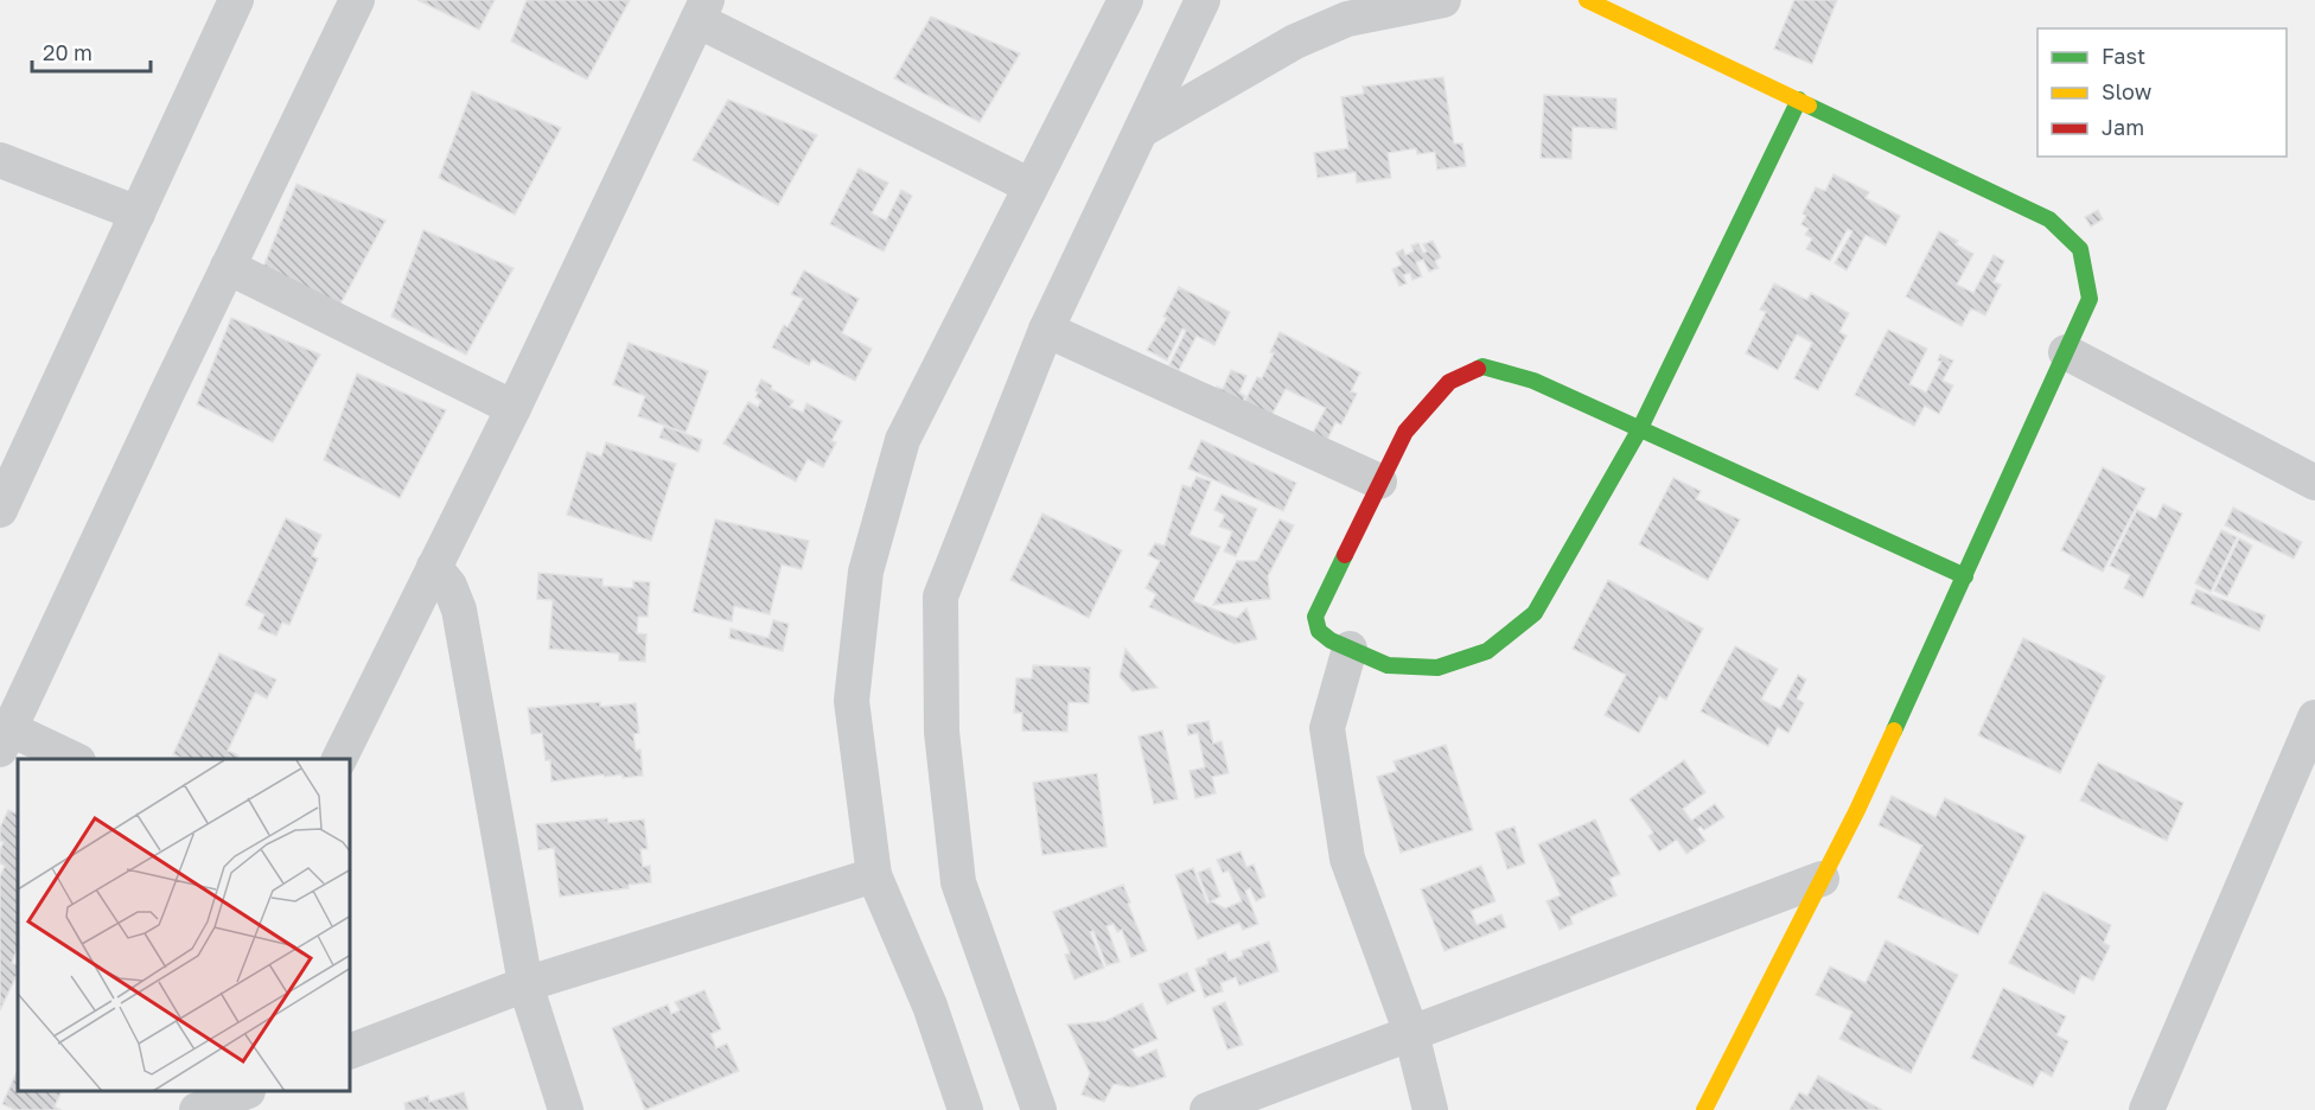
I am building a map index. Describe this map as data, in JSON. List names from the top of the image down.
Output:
{
  "legend": ["Fast", "Slow", "Jam"],
  "scale_bar": "20 m"
}
